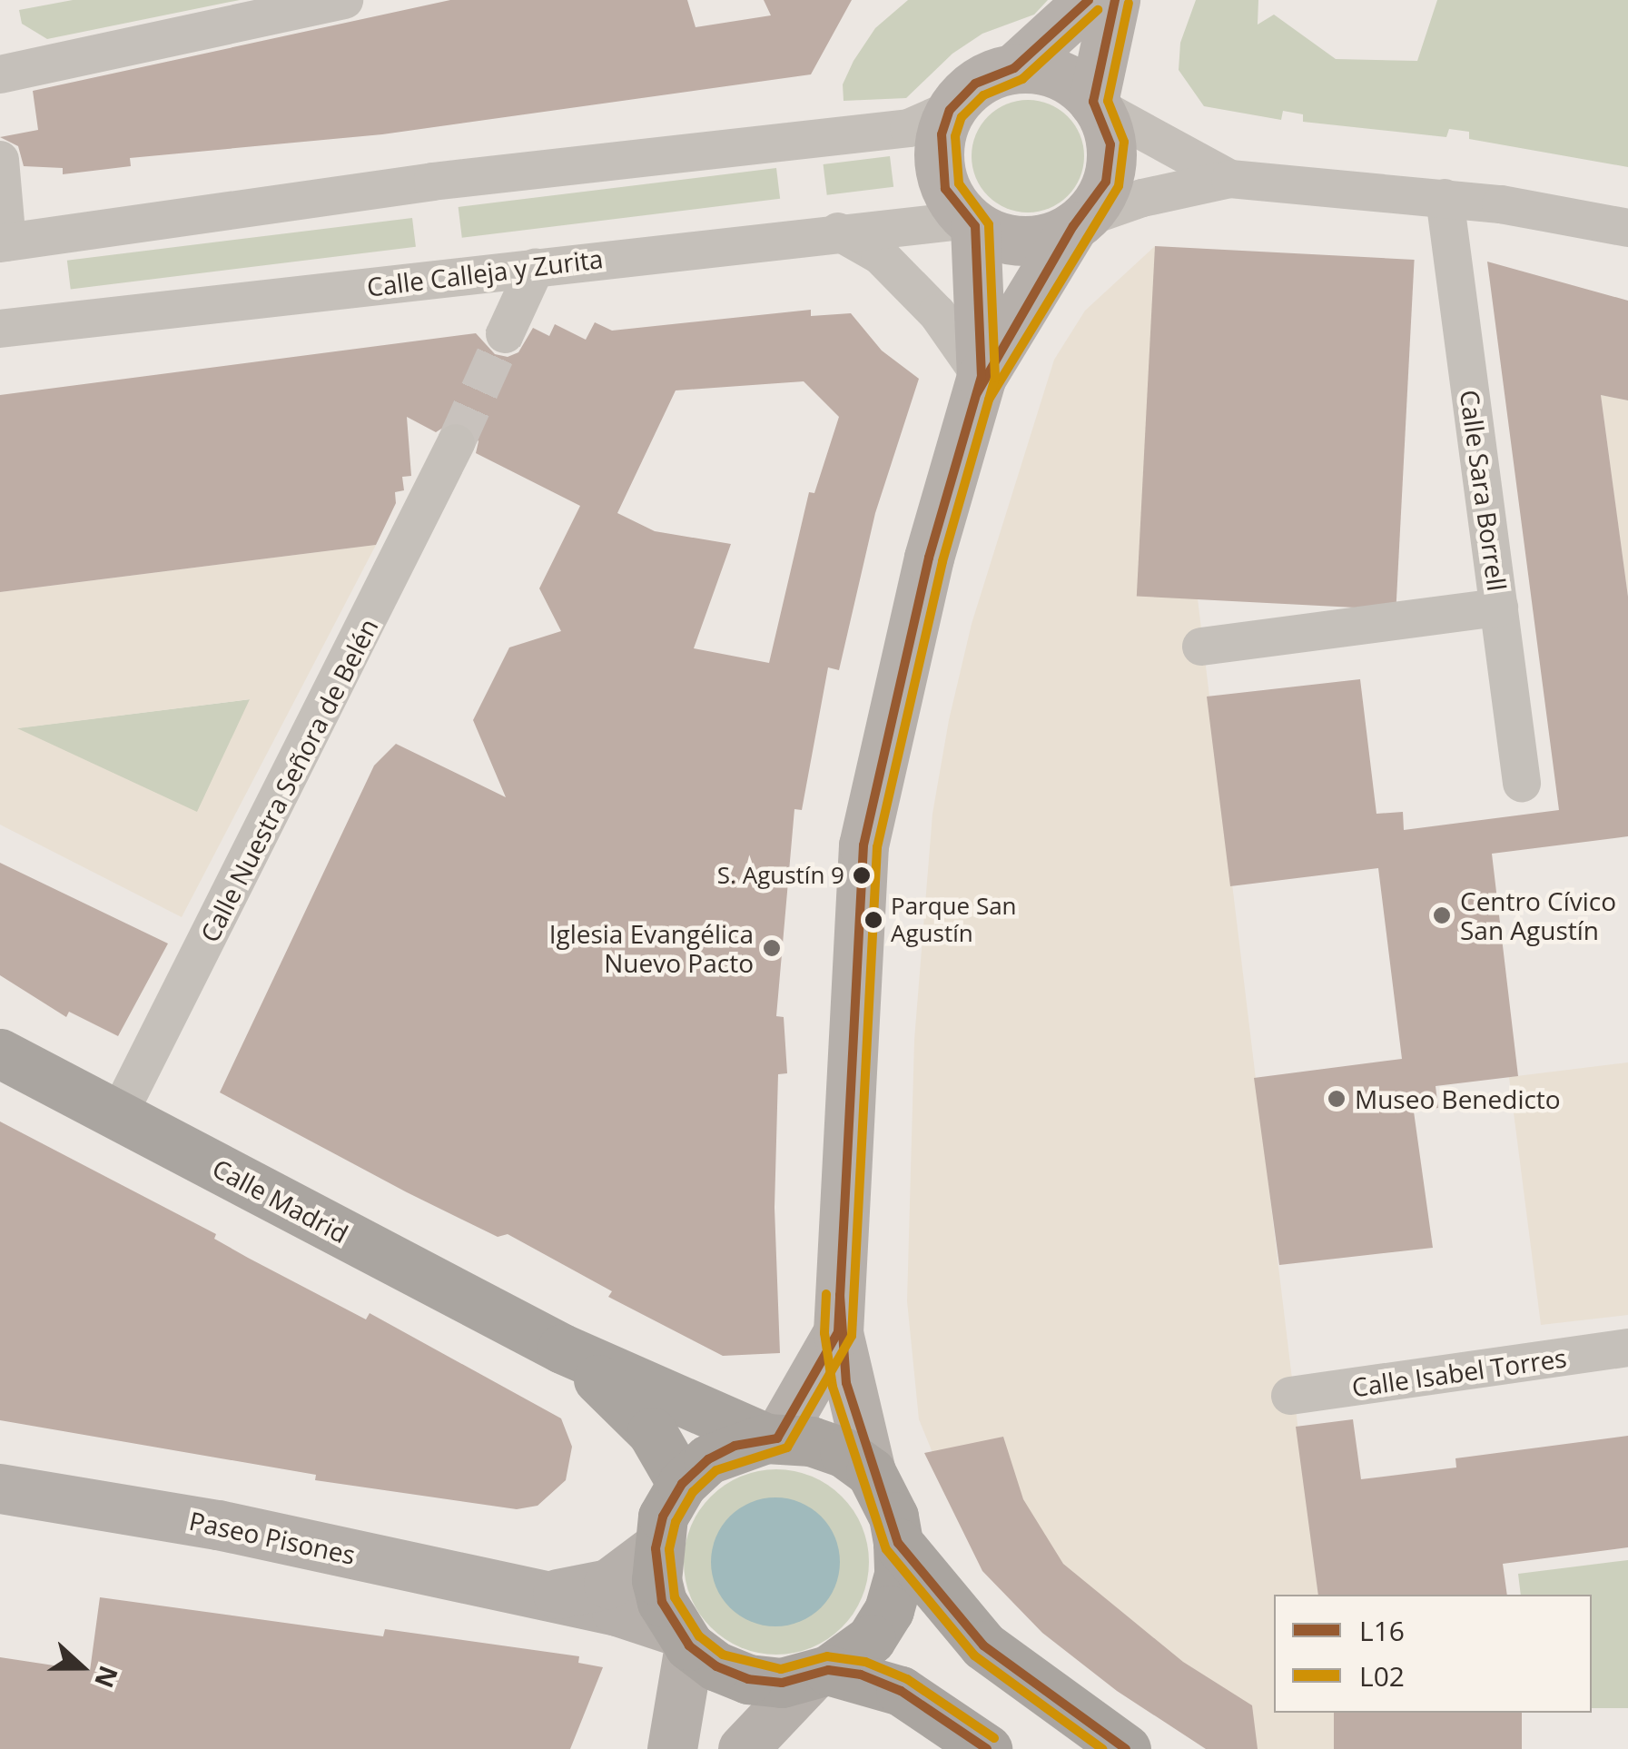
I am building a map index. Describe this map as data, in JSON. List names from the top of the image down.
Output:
{
  "streets": {
    "main road": ["Calle Madrid"],
    "street": [
      "Calle Calleja y Zurita",
      "Calle Sara Borrell",
      "Calle Nuestra Señora de Belén",
      "Calle Isabel Torres",
      "Paseo Pisones"
    ]
  },
  "crossings": [
    ["Calle Nuestra Señora de Belén", "Calle Madrid"],
    ["Calle Madrid", "Paseo Pisones"]
  ],
  "places": [
    "S. Agustín 9",
    "Centro Cívico San Agustín",
    "Parque San Agustín",
    "Iglesia Evangélica Nuevo Pacto",
    "Museo Benedicto"
  ],
  "lines": ["transit line L16", "transit line L02"],
  "legend": ["L16", "L02"],
  "north": "right"
}
